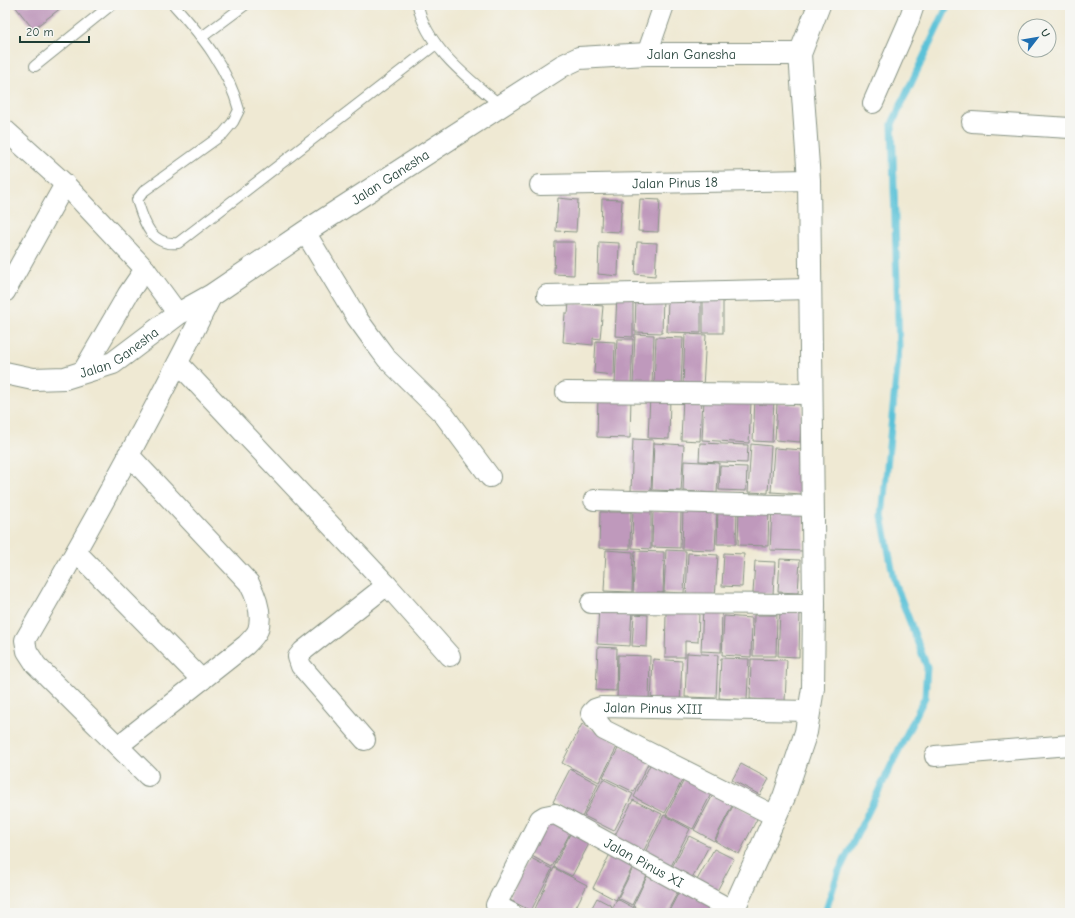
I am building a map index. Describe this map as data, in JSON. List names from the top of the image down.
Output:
{
  "streets": {
    "street": [
      "Jalan Ganesha",
      "Jalan Pinus 18",
      "Jalan Pinus XIII",
      "Jalan Pinus XI"
    ]
  },
  "scale_bar": "20 m",
  "north": "top right"
}
